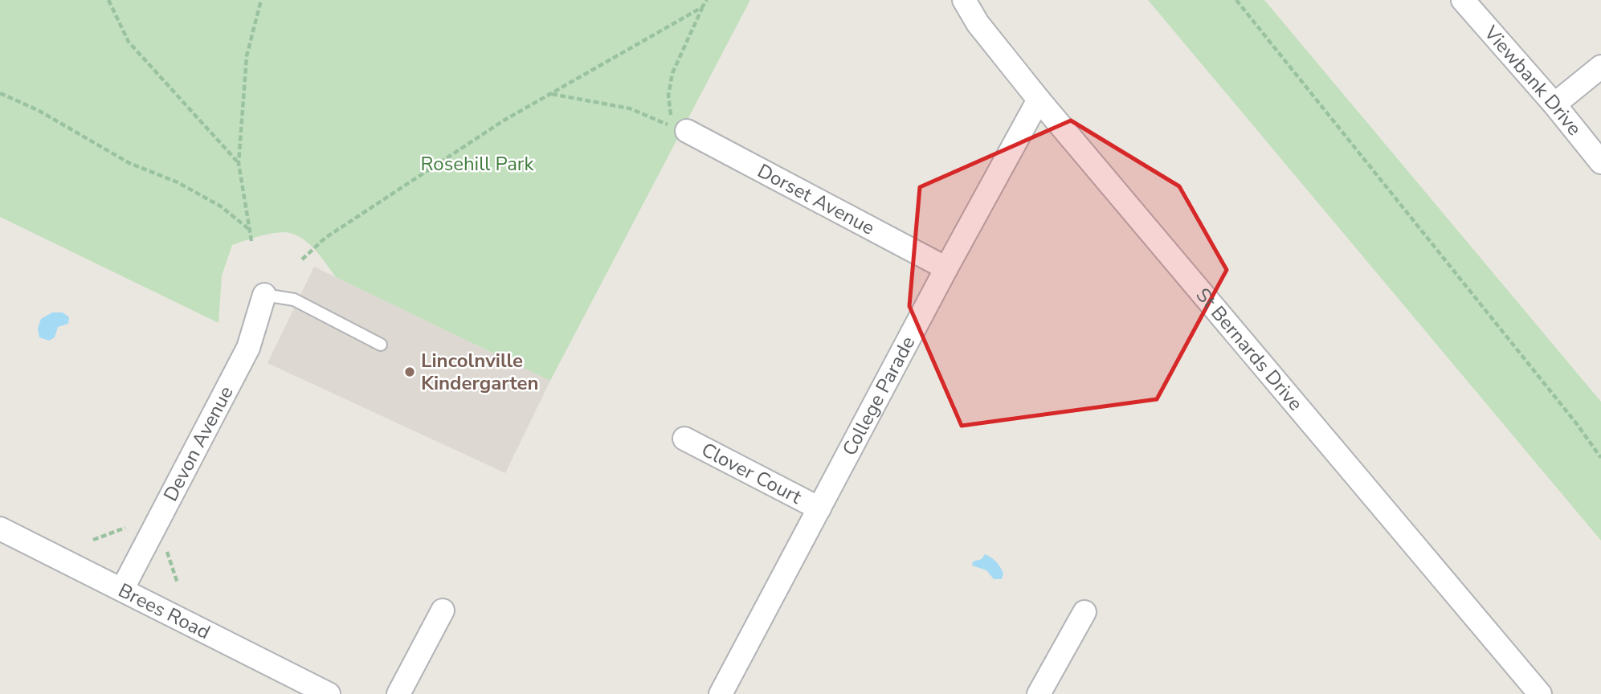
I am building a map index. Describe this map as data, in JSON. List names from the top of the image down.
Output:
{
  "streets": {
    "street": [
      "Viewbank Drive",
      "Dorset Avenue",
      "St Bernards Drive",
      "College Parade",
      "Devon Avenue",
      "Clover Court",
      "Brees Road"
    ]
  },
  "crossings": [
    ["Dorset Avenue", "College Parade"],
    ["St Bernards Drive", "College Parade"],
    ["College Parade", "Clover Court"],
    ["Devon Avenue", "Brees Road"]
  ],
  "parks": ["Rosehill Park"],
  "places": ["Lincolnville Kindergarten"]
}
